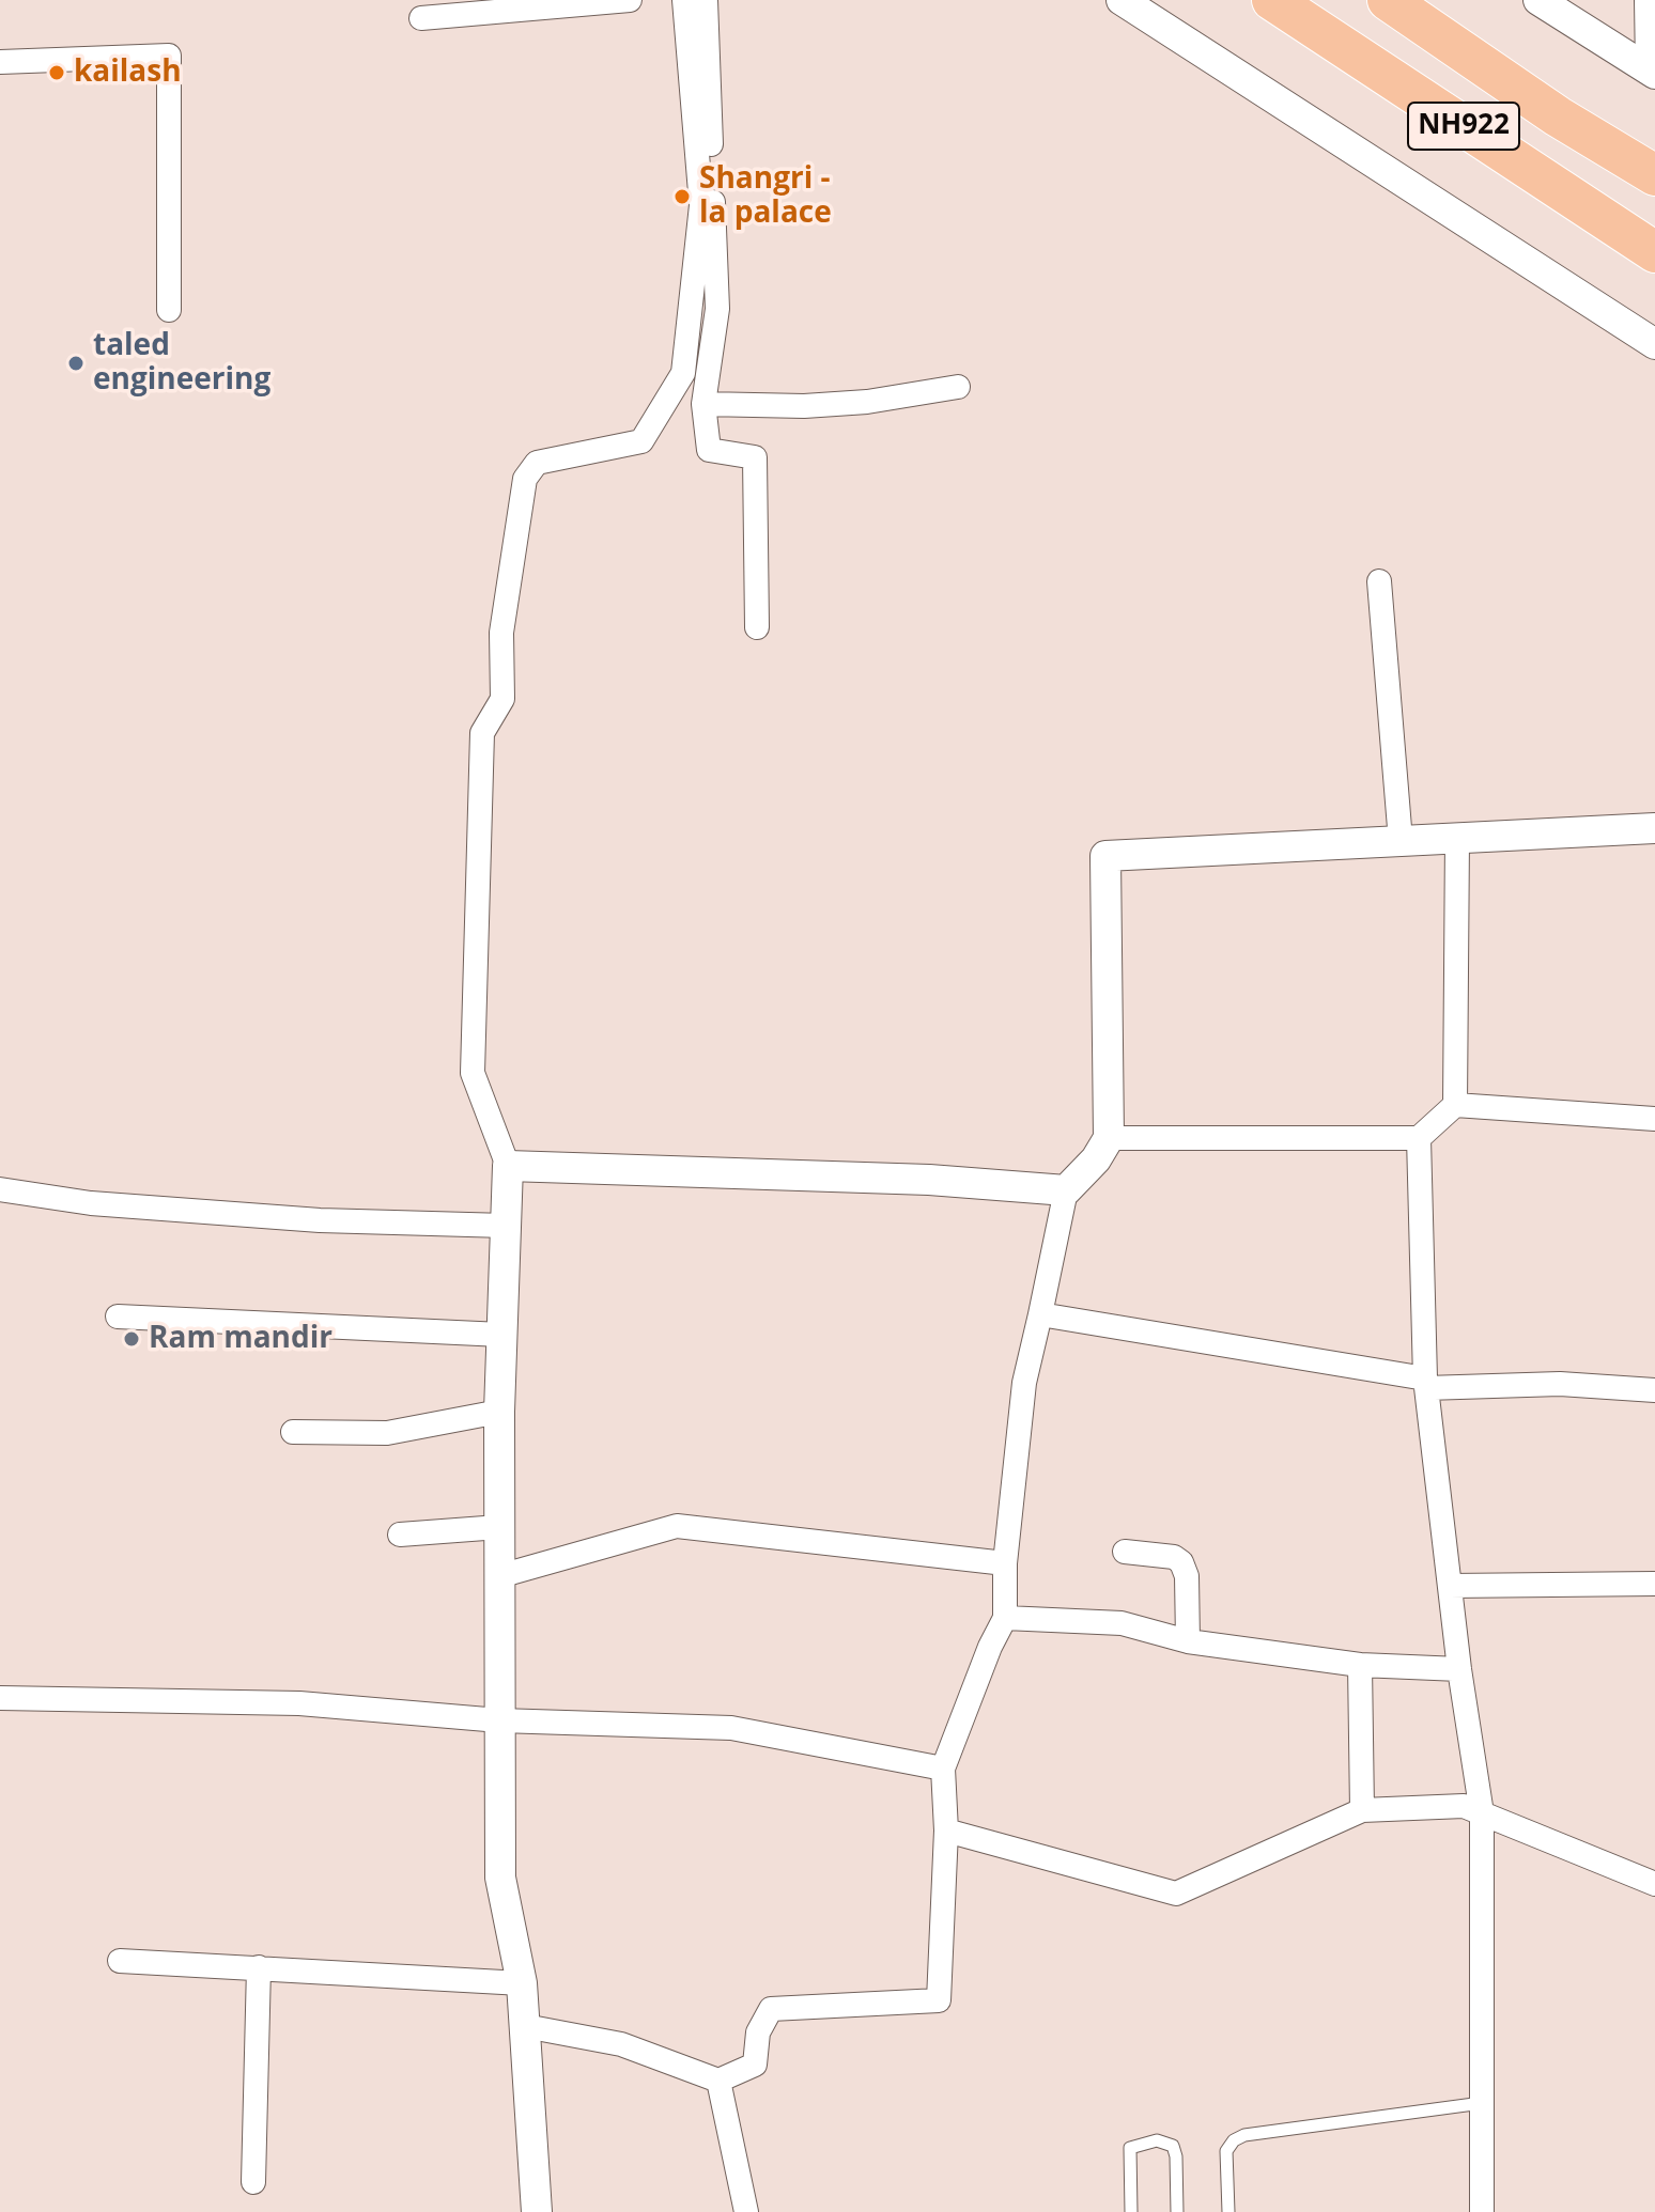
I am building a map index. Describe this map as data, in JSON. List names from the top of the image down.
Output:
{
  "streets": {
    "highway": ["NH922"]
  },
  "places": [
    "kailash",
    "Shangri - la palace",
    "taled engineering",
    "Ram mandir"
  ]
}
